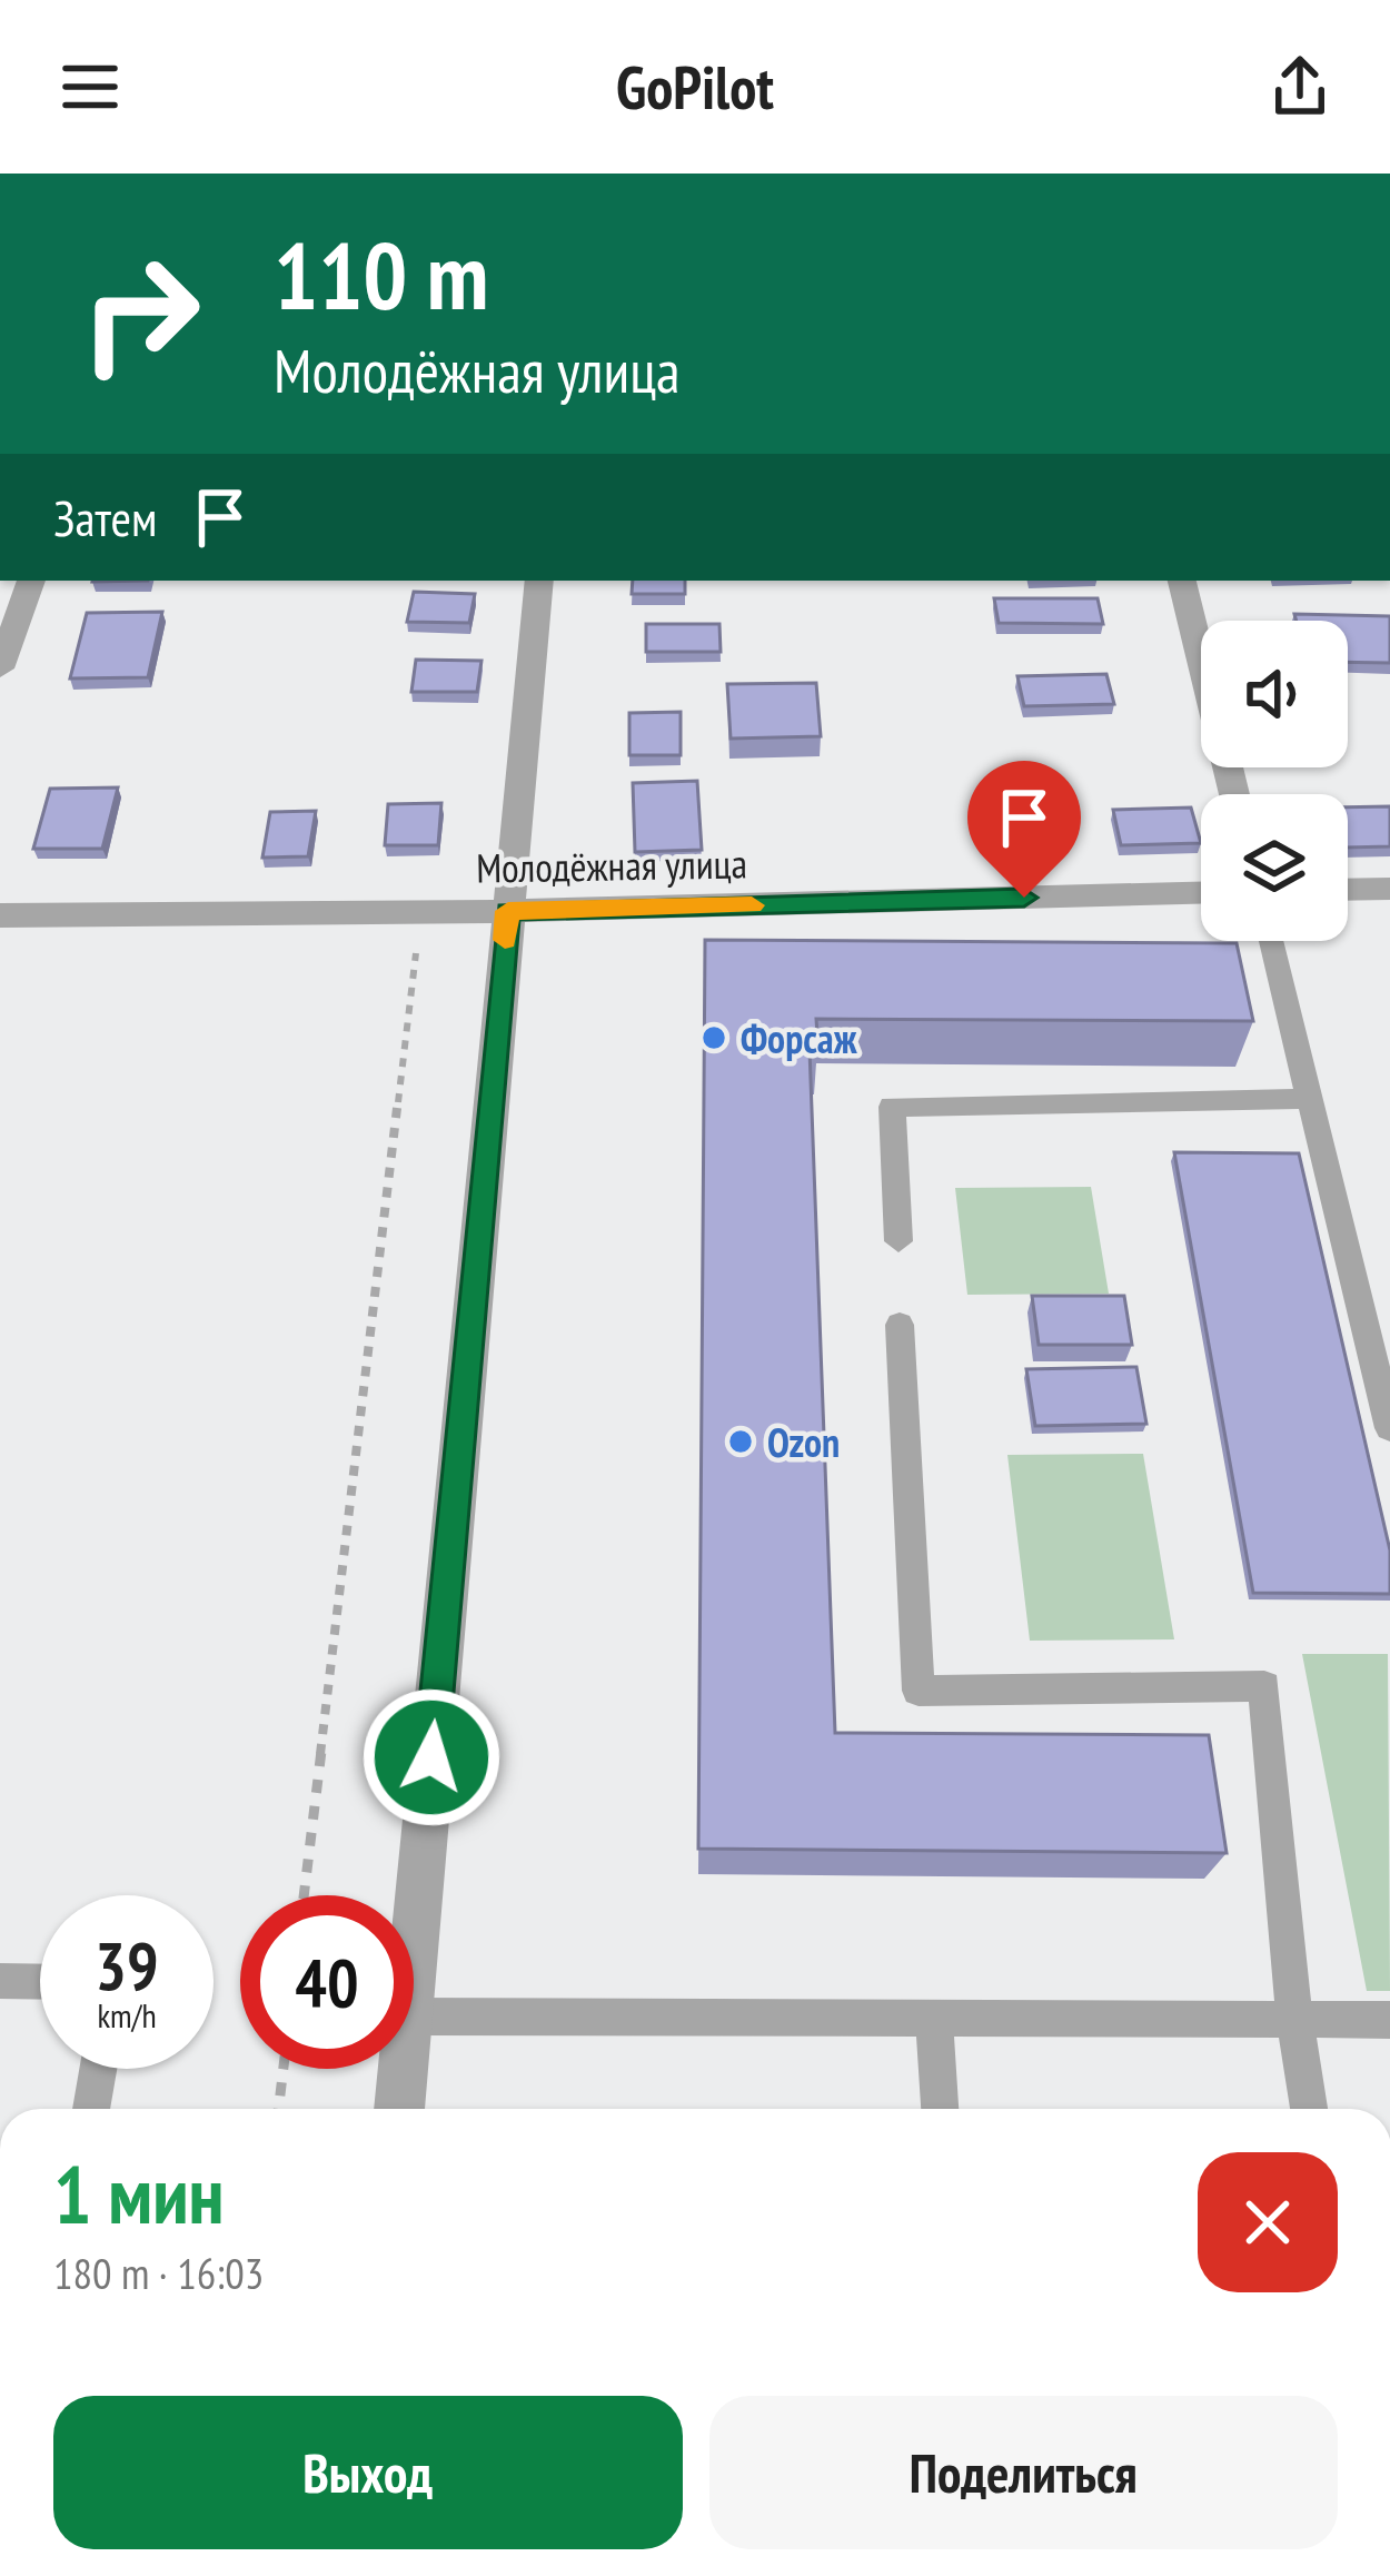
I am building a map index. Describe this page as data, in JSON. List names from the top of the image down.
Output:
{
  "streets": {
    "street": ["Молодёжная улица"]
  },
  "places": ["Форсаж", "Ozon"],
  "page": {
    "header": "GoPilot",
    "turn": ["110 m", "Молодёжная улица"],
    "then": "Затем",
    "speed": "39 km/h",
    "limit": "40",
    "heading": ["1 мин", "180 m · 16:03"],
    "buttons": ["Выход", "Поделиться"]
  }
}
